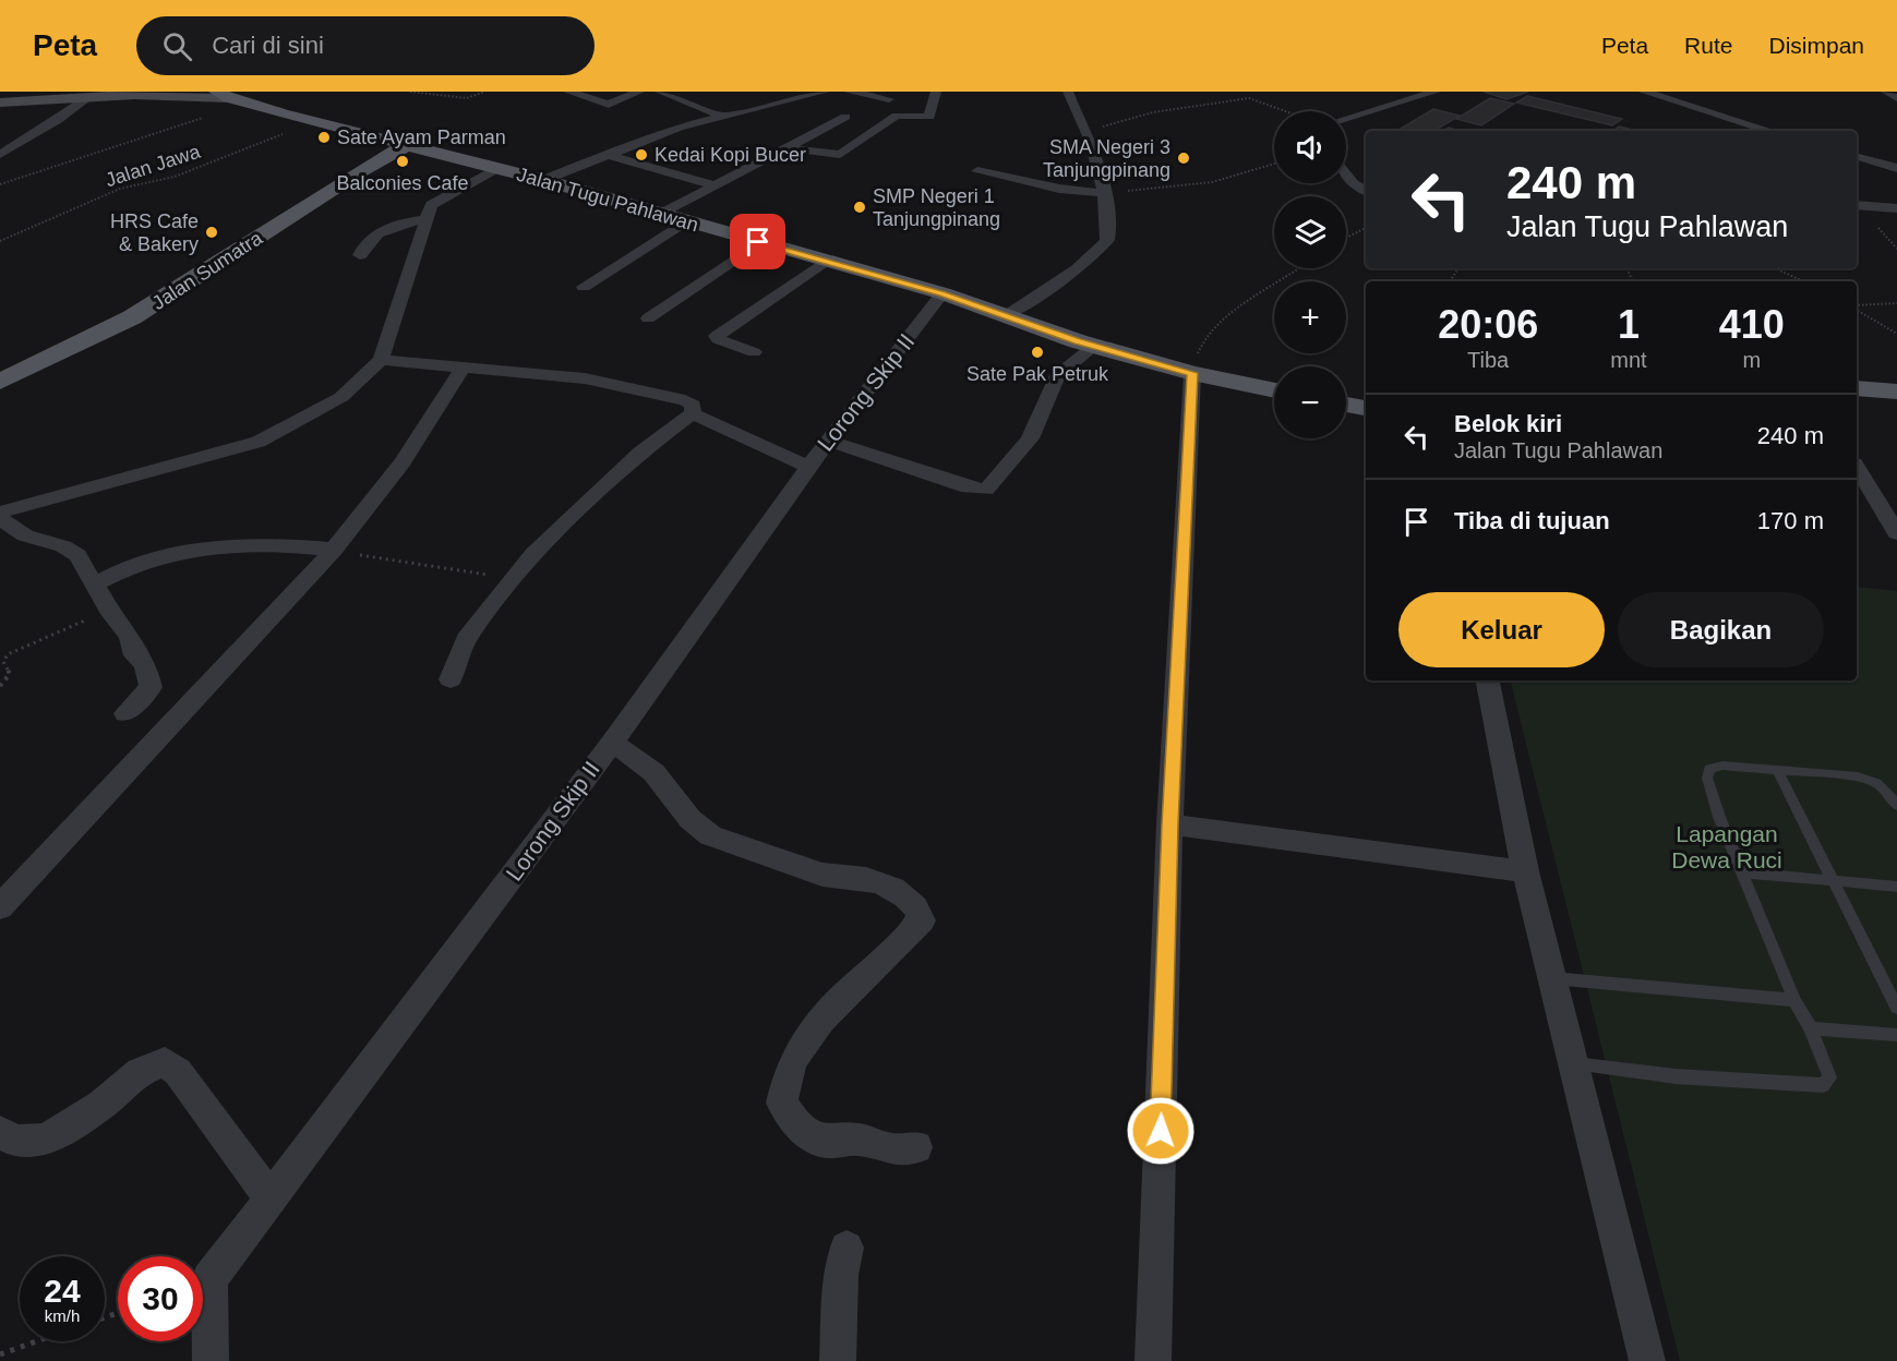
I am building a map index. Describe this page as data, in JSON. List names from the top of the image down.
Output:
{
  "streets": {
    "main road": ["Jalan Tugu Pahlawan", "Jalan Sumatra"],
    "street": ["Lorong Skip II"],
    "path": ["Jalan Jawa"]
  },
  "crossings": [
    ["Jalan Jawa", "Jalan Tugu Pahlawan"],
    ["Jalan Tugu Pahlawan", "Jalan Sumatra"],
    ["Jalan Tugu Pahlawan", "Lorong Skip II"]
  ],
  "parks": ["Lapangan Dewa Ruci"],
  "places": [
    "Sate Ayam Parman",
    "Kedai Kopi Bucer",
    "SMA Negeri 3 Tanjungpinang",
    "Balconies Cafe",
    "SMP Negeri 1 Tanjungpinang",
    "HRS Cafe & Bakery",
    "Sate Pak Petruk"
  ],
  "page": {
    "header": "Peta",
    "search": "Cari di sini",
    "nav": ["Peta", "Rute", "Disimpan"],
    "map_buttons": ["+", "−"],
    "turn": ["240 m", "Jalan Tugu Pahlawan"],
    "eta": [
      "20:06",
      "Tiba",
      "1",
      "mnt",
      "410",
      "m"
    ],
    "list": [
      {
        "name": "Belok kiri",
        "note": "Jalan Tugu Pahlawan",
        "value": "240 m"
      },
      {
        "name": "Tiba di tujuan",
        "value": "170 m"
      }
    ],
    "buttons": ["Keluar", "Bagikan"],
    "speed": "24 km/h",
    "limit": "30"
  }
}
